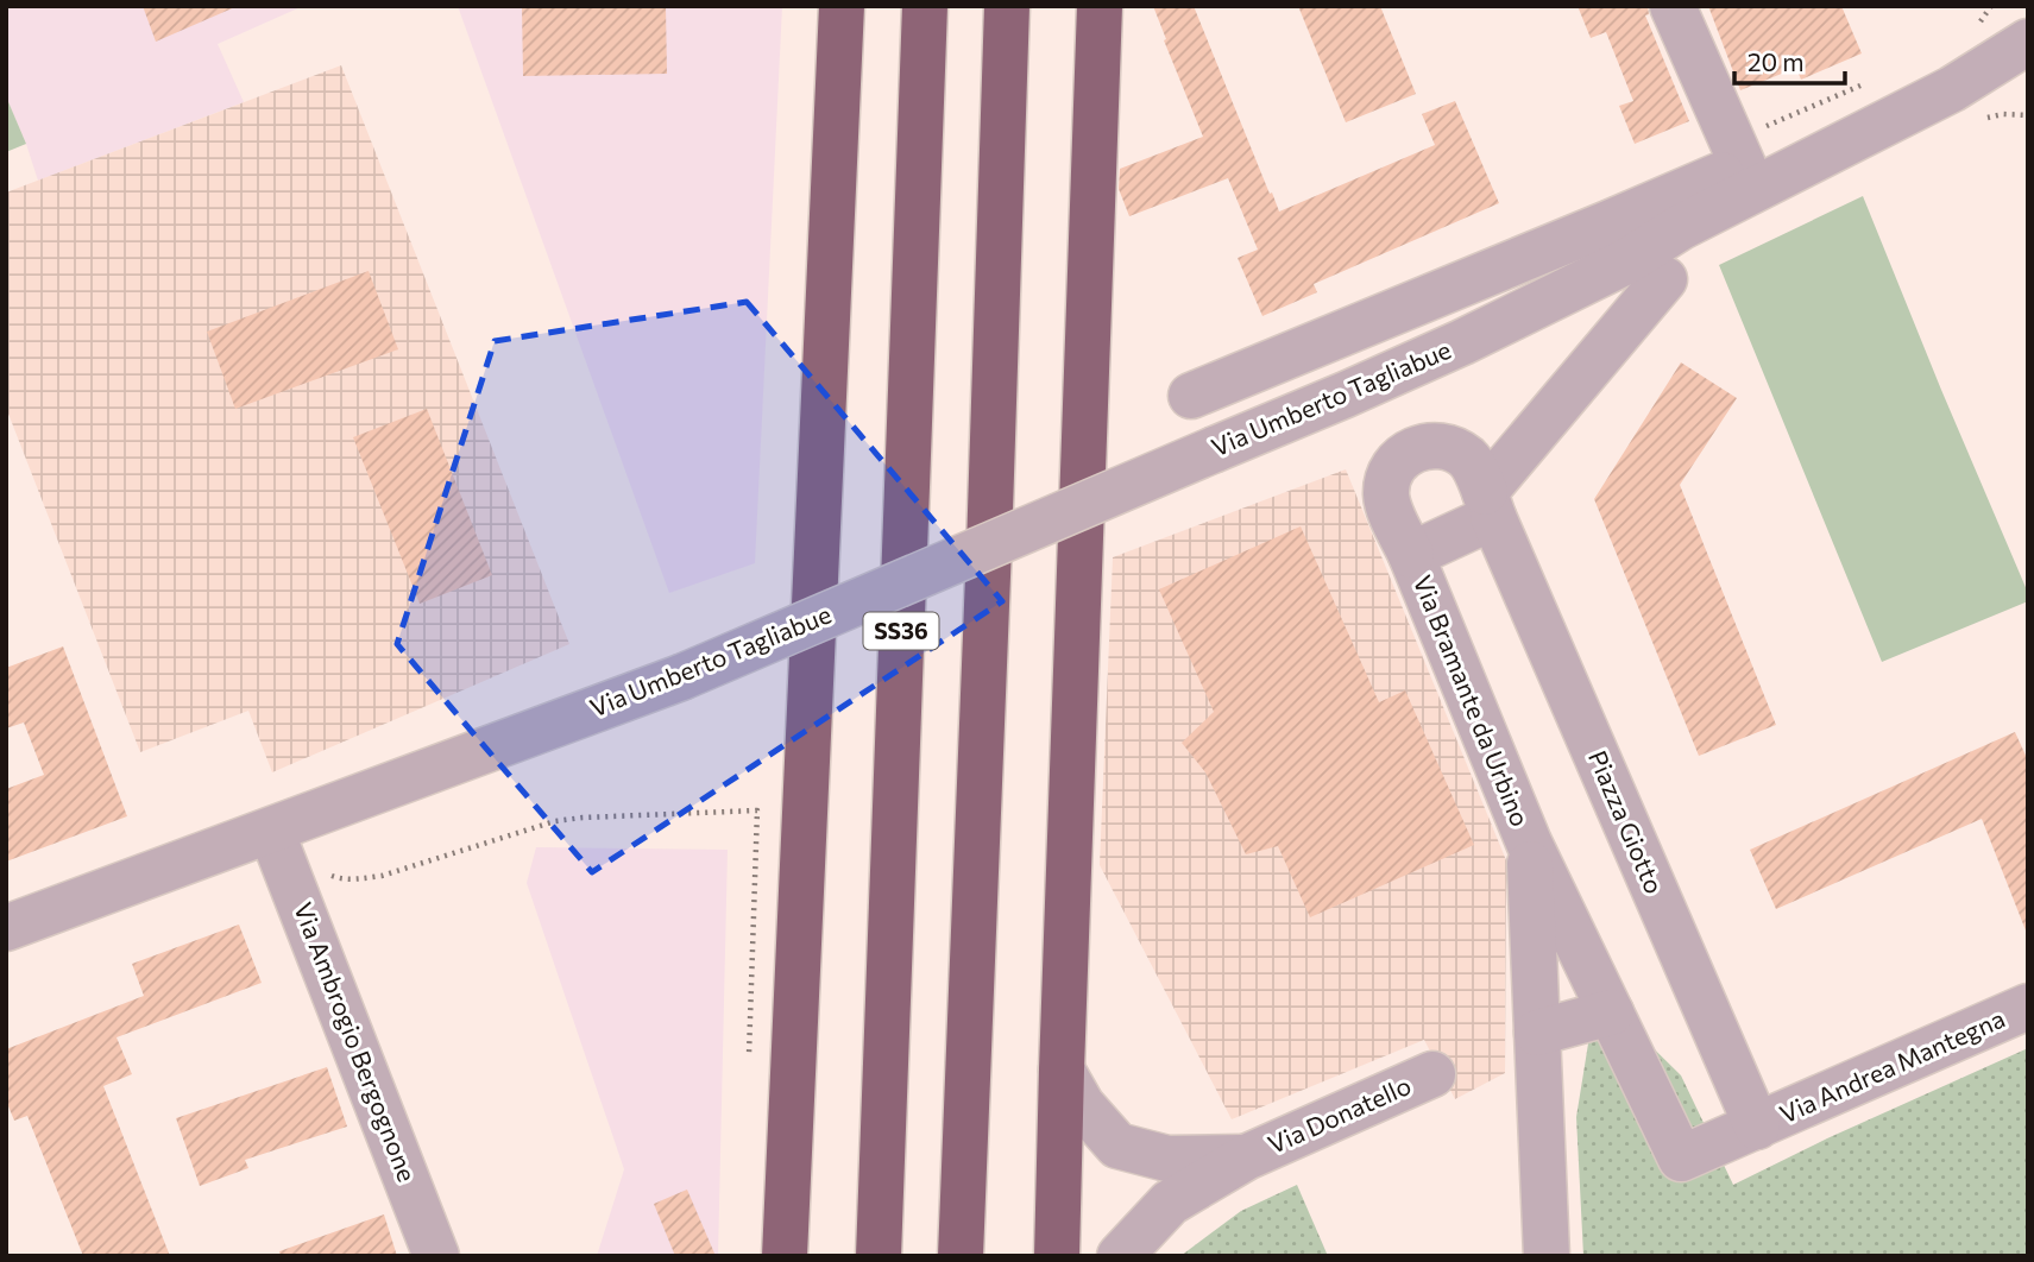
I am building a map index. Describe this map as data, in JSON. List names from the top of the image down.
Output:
{
  "streets": {
    "highway": ["SS36"],
    "street": [
      "Via Umberto Tagliabue",
      "Via Bramante da Urbino",
      "Piazza Giotto",
      "Via Ambrogio Bergognone",
      "Via Andrea Mantegna",
      "Via Donatello"
    ]
  },
  "crossings": [
    ["Via Umberto Tagliabue", "Via Bramante da Urbino"],
    ["Via Umberto Tagliabue", "Via Ambrogio Bergognone"],
    ["Via Bramante da Urbino", "Piazza Giotto"],
    ["Via Bramante da Urbino", "Via Andrea Mantegna"],
    ["Piazza Giotto", "Via Andrea Mantegna"]
  ],
  "scale_bar": "20 m"
}
